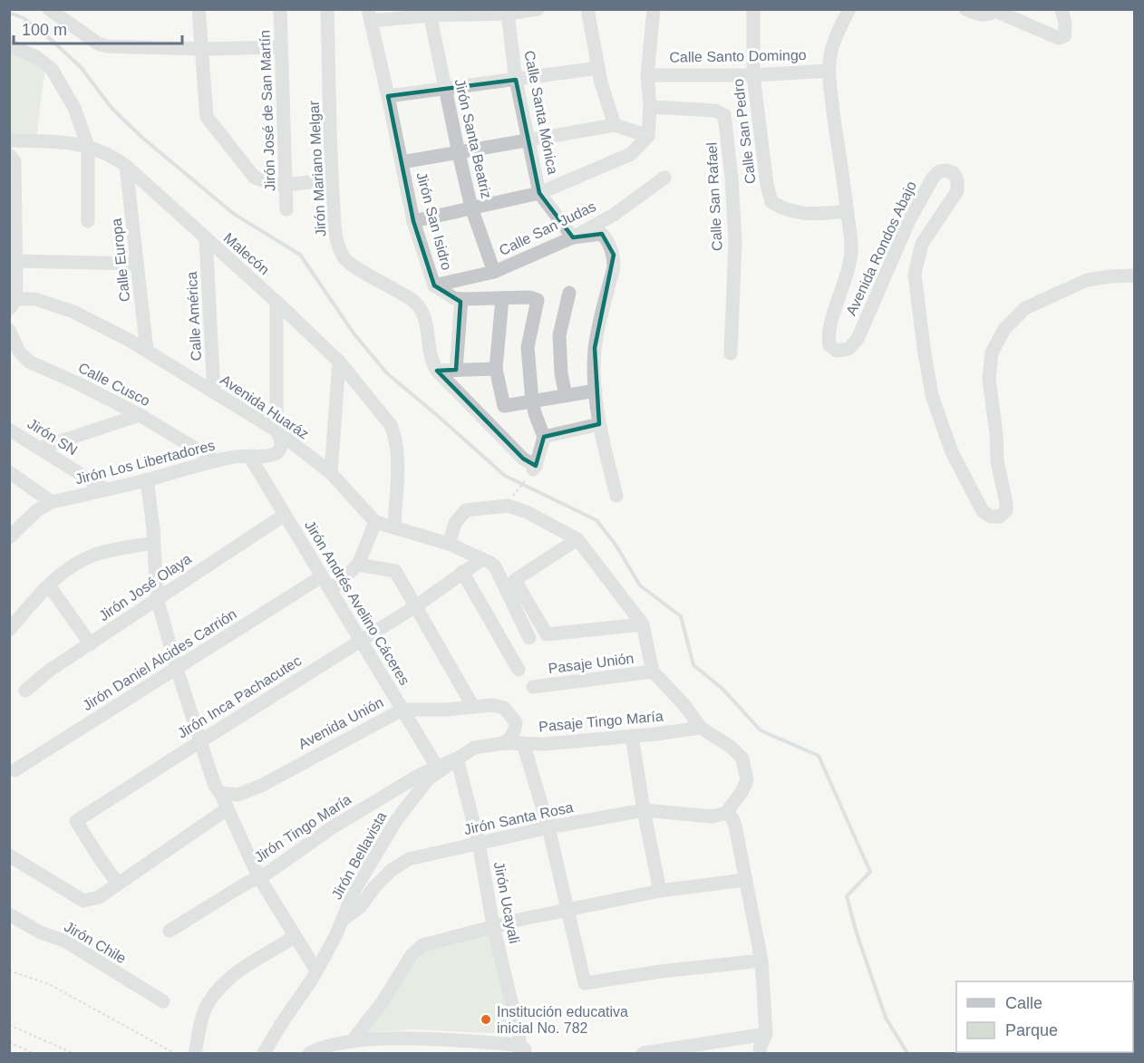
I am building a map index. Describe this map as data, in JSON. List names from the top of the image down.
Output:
{
  "streets": {
    "street": [
      "Calle Santo Domingo",
      "Jirón José de San Martín",
      "Calle Santa Mónica",
      "Calle San Pedro",
      "Jirón Santa Beatriz",
      "Jirón Mariano Melgar",
      "Calle San Rafael",
      "Jirón San Isidro",
      "Calle San Judas",
      "Avenida Rondos Abajo",
      "Malecón",
      "Calle Europa",
      "Calle América",
      "Calle Cusco",
      "Avenida Huaráz",
      "Jirón SN",
      "Jirón Los Libertadores",
      "Jirón José Olaya",
      "Jirón Andrés Avelino Cáceres",
      "Jirón Daniel Alcides Carrión",
      "Pasaje Unión",
      "Jirón Inca Pachacutec",
      "Pasaje Tingo María",
      "Avenida Unión",
      "Jirón Santa Rosa",
      "Jirón Tingo María",
      "Jirón Bellavista",
      "Jirón Ucayali",
      "Jirón Chile"
    ]
  },
  "crossings": [
    ["Calle Santo Domingo", "Calle San Pedro"],
    ["Calle Santo Domingo", "Avenida Rondos Abajo"],
    ["Calle Santa Mónica", "Calle San Judas"],
    ["Calle San Pedro", "Avenida Rondos Abajo"],
    ["Jirón Santa Beatriz", "Calle San Judas"],
    ["Jirón San Isidro", "Calle San Judas"],
    ["Malecón", "Calle Europa"],
    ["Malecón", "Calle América"],
    ["Calle Europa", "Avenida Huaráz"],
    ["Calle América", "Avenida Huaráz"],
    ["Calle Cusco", "Jirón Los Libertadores"],
    ["Avenida Huaráz", "Jirón Los Libertadores"],
    ["Jirón SN", "Jirón Los Libertadores"],
    ["Jirón Los Libertadores", "Jirón Andrés Avelino Cáceres"],
    ["Jirón José Olaya", "Jirón Andrés Avelino Cáceres"],
    ["Jirón Andrés Avelino Cáceres", "Jirón Daniel Alcides Carrión"],
    ["Jirón Andrés Avelino Cáceres", "Jirón Inca Pachacutec"],
    ["Jirón Andrés Avelino Cáceres", "Avenida Unión"],
    ["Jirón Andrés Avelino Cáceres", "Jirón Tingo María"],
    ["Pasaje Tingo María", "Avenida Unión"],
    ["Pasaje Tingo María", "Jirón Santa Rosa"],
    ["Pasaje Tingo María", "Jirón Bellavista"],
    ["Avenida Unión", "Jirón Bellavista"],
    ["Jirón Santa Rosa", "Jirón Bellavista"],
    ["Jirón Santa Rosa", "Jirón Ucayali"],
    ["Jirón Tingo María", "Jirón Bellavista"],
    ["Jirón Tingo María", "Jirón Ucayali"],
    ["Jirón Bellavista", "Jirón Ucayali"]
  ],
  "places": ["Institución educativa inicial No. 782"],
  "legend": ["Calle", "Parque"],
  "scale_bar": "100 m"
}
